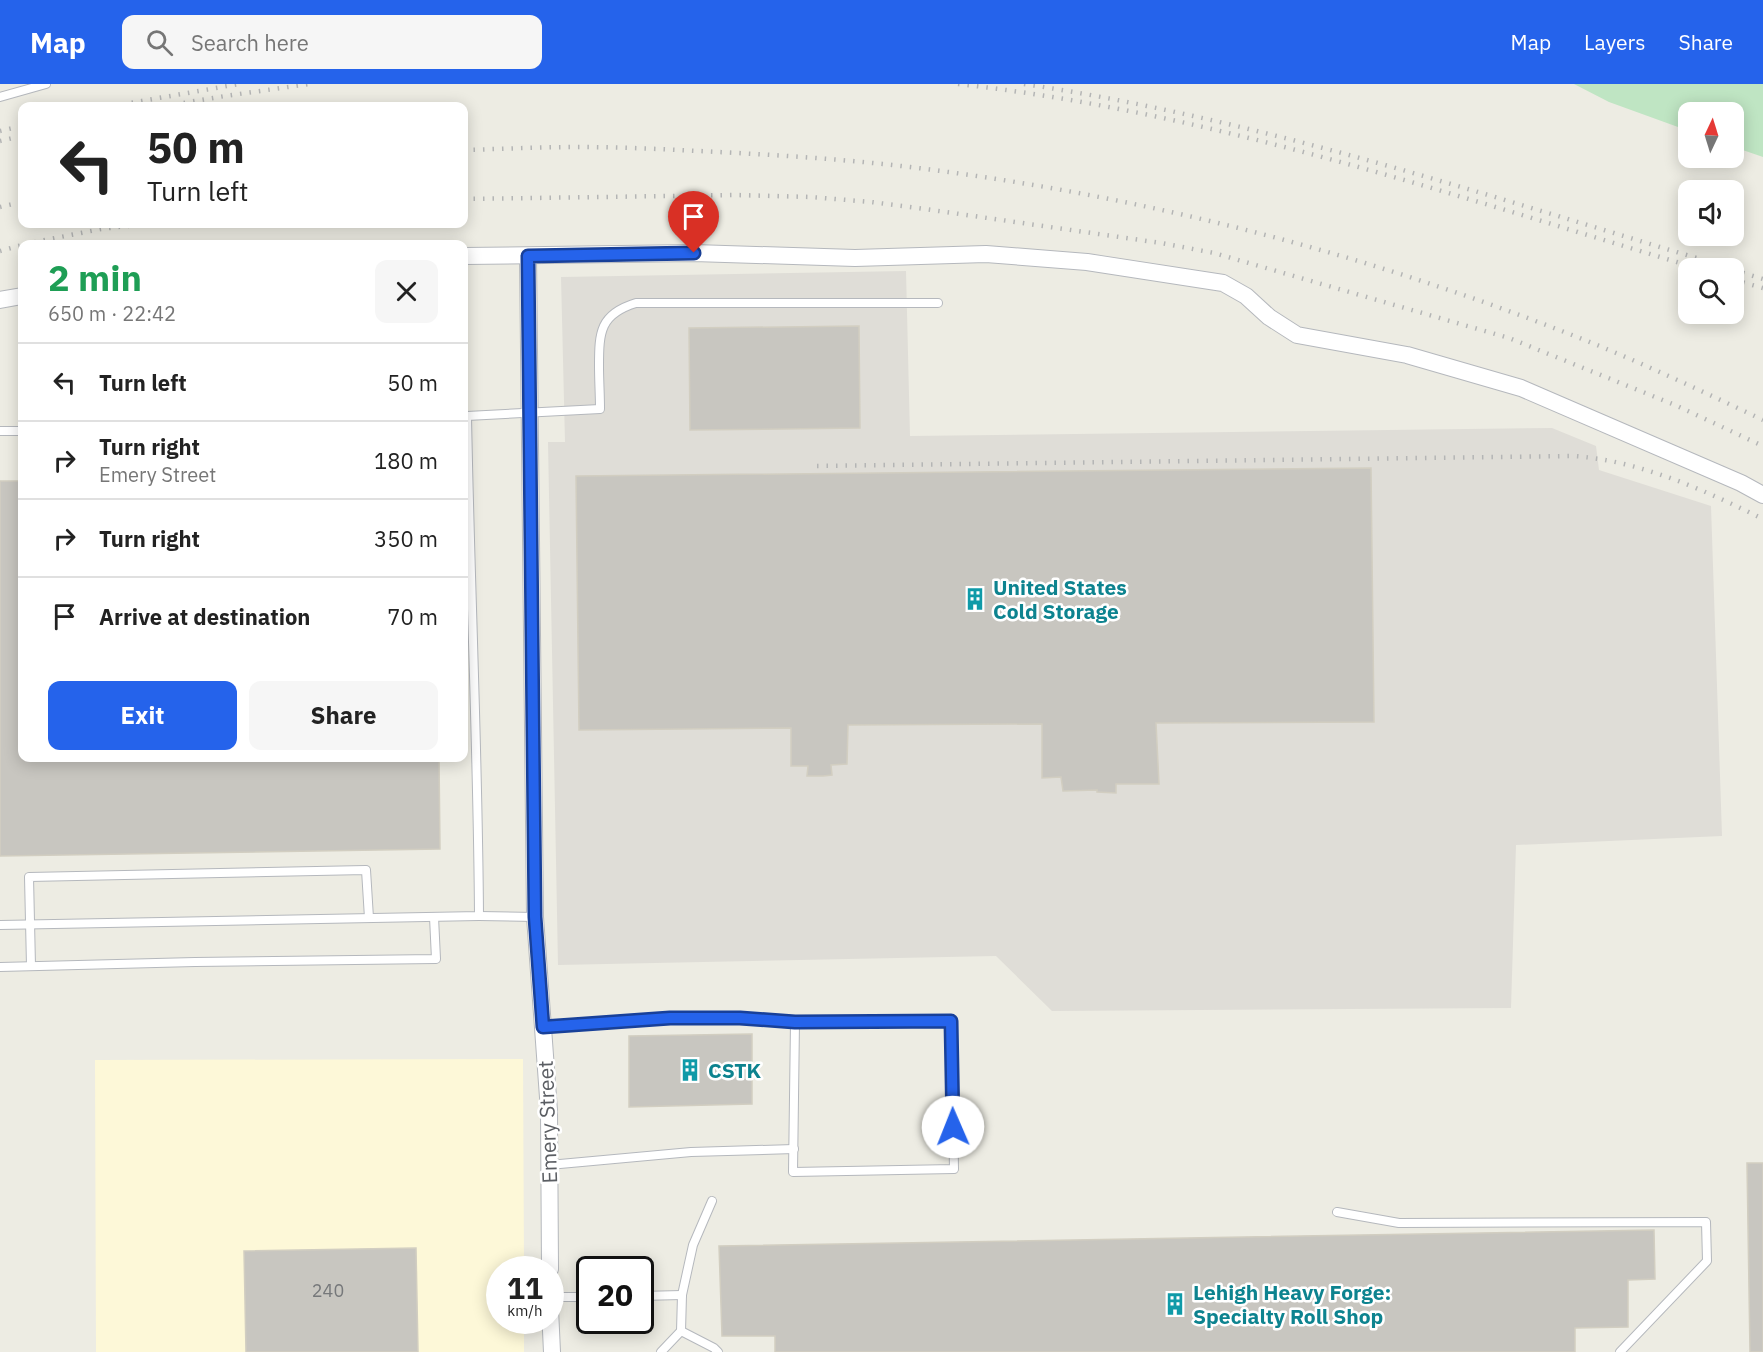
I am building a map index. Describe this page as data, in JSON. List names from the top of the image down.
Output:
{
  "streets": {
    "street": ["Emery Street"]
  },
  "places": {
    "building": ["United States Cold Storage", "CSTK", "Lehigh Heavy Forge: Specialty Roll Shop"]
  },
  "house_numbers": ["240"],
  "north": "top",
  "page": {
    "header": "Map",
    "search": "Search here",
    "nav": ["Map", "Layers", "Share"],
    "turn": ["50 m", "Turn left"],
    "heading": ["2 min", "650 m · 22:42"],
    "list": [
      {
        "name": "Turn left",
        "value": "50 m"
      },
      {
        "name": "Turn right",
        "note": "Emery Street",
        "value": "180 m"
      },
      {
        "name": "Turn right",
        "value": "350 m"
      },
      {
        "name": "Arrive at destination",
        "value": "70 m"
      }
    ],
    "buttons": ["Exit", "Share"],
    "speed": "11 km/h",
    "limit": "20"
  }
}
